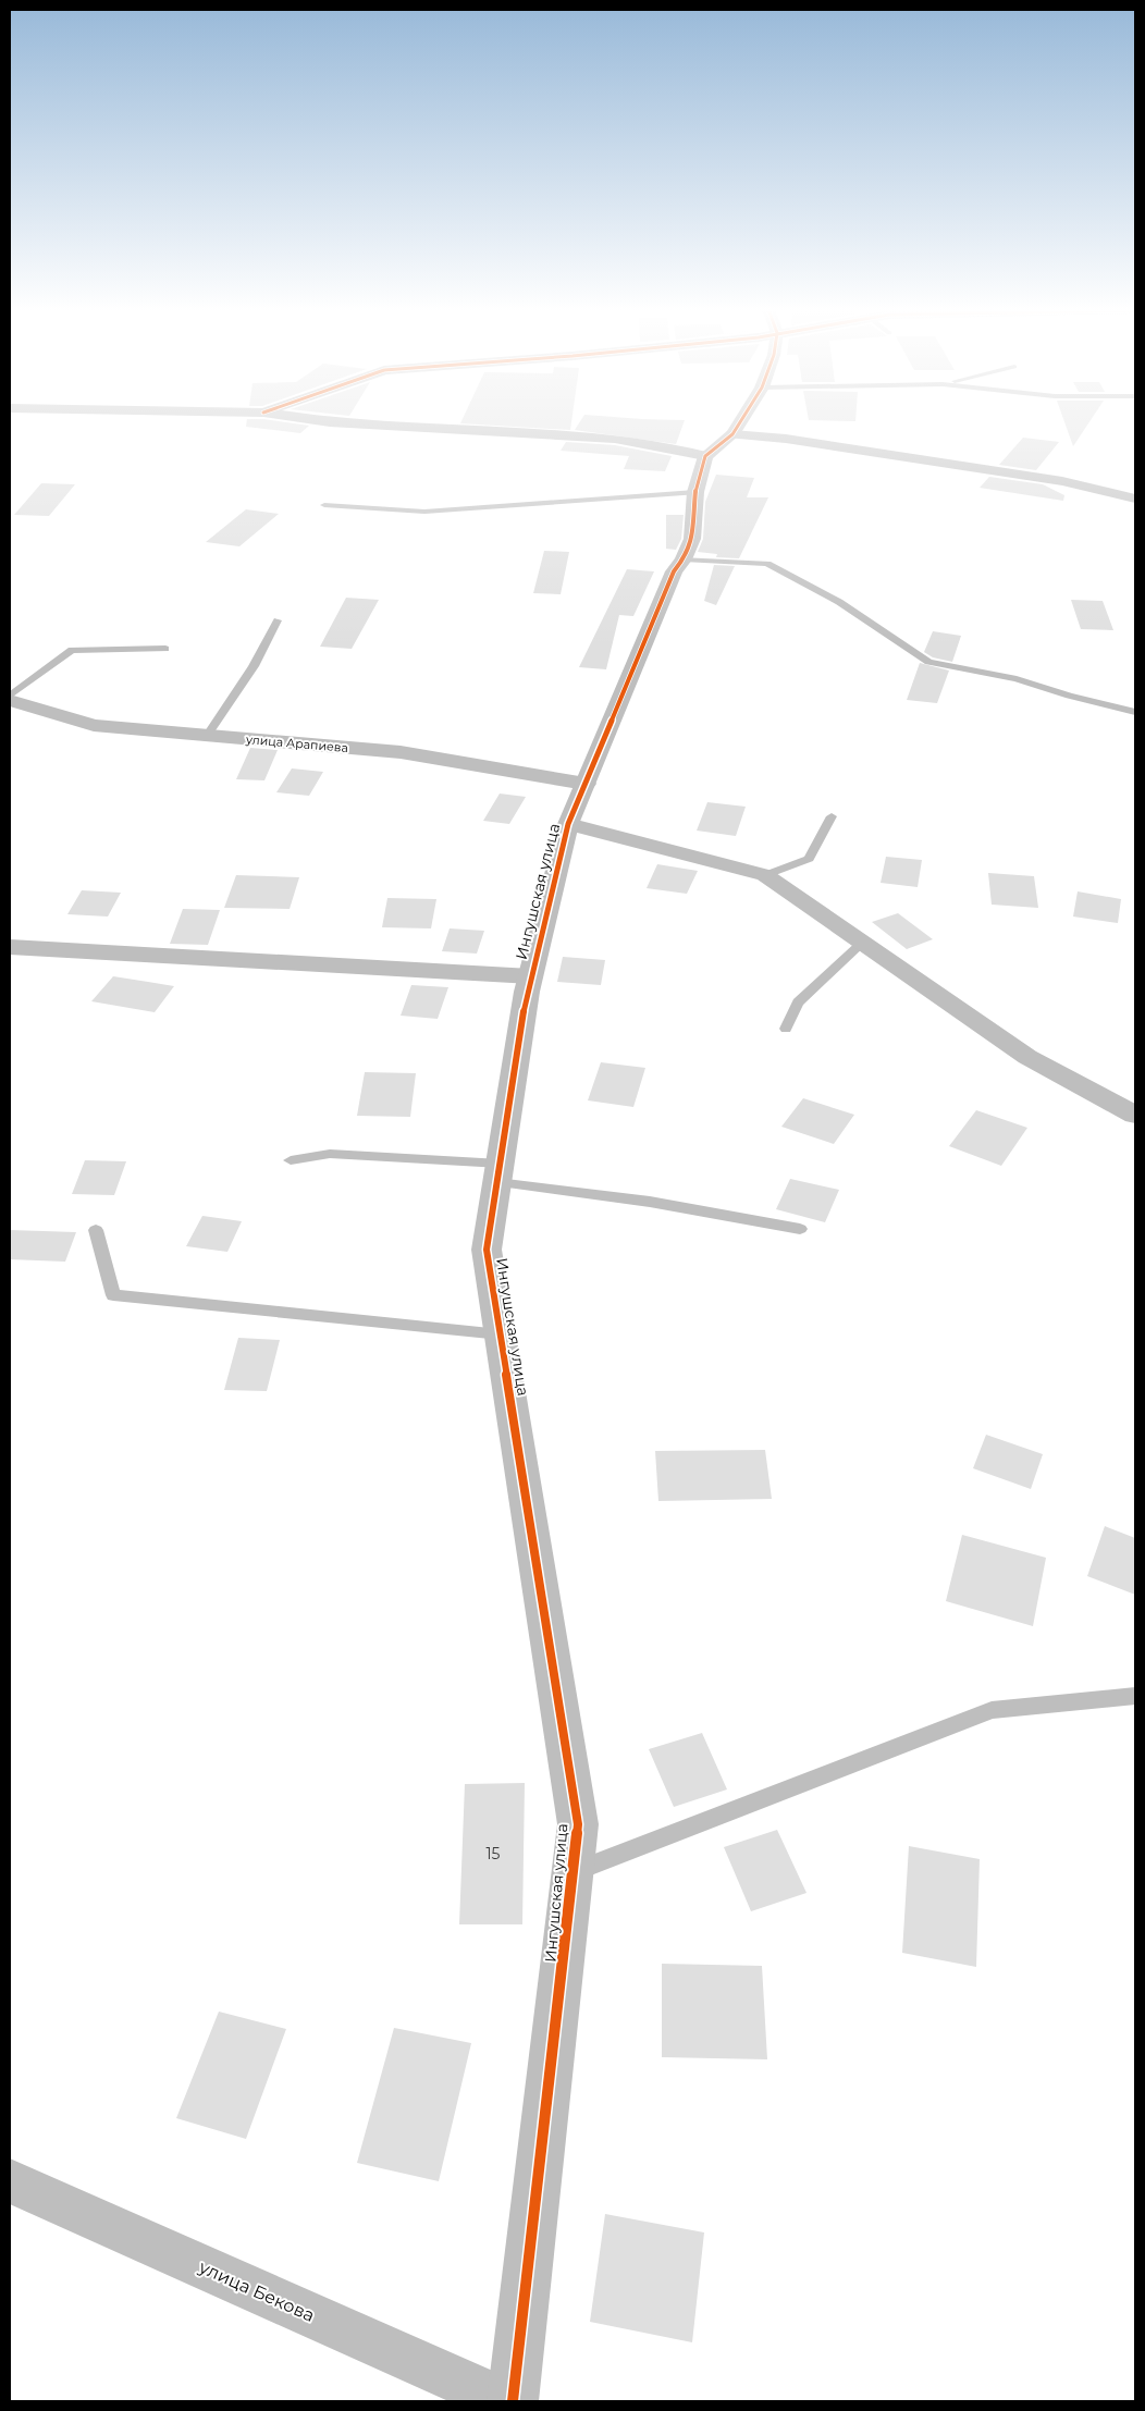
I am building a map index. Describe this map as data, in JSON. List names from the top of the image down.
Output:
{
  "streets": {
    "street": ["улица Арапиева", "Ингушская улица", "улица Бекова"]
  },
  "crossings": [
    ["улица Арапиева", "Ингушская улица"]
  ],
  "house_numbers": ["15"]
}
